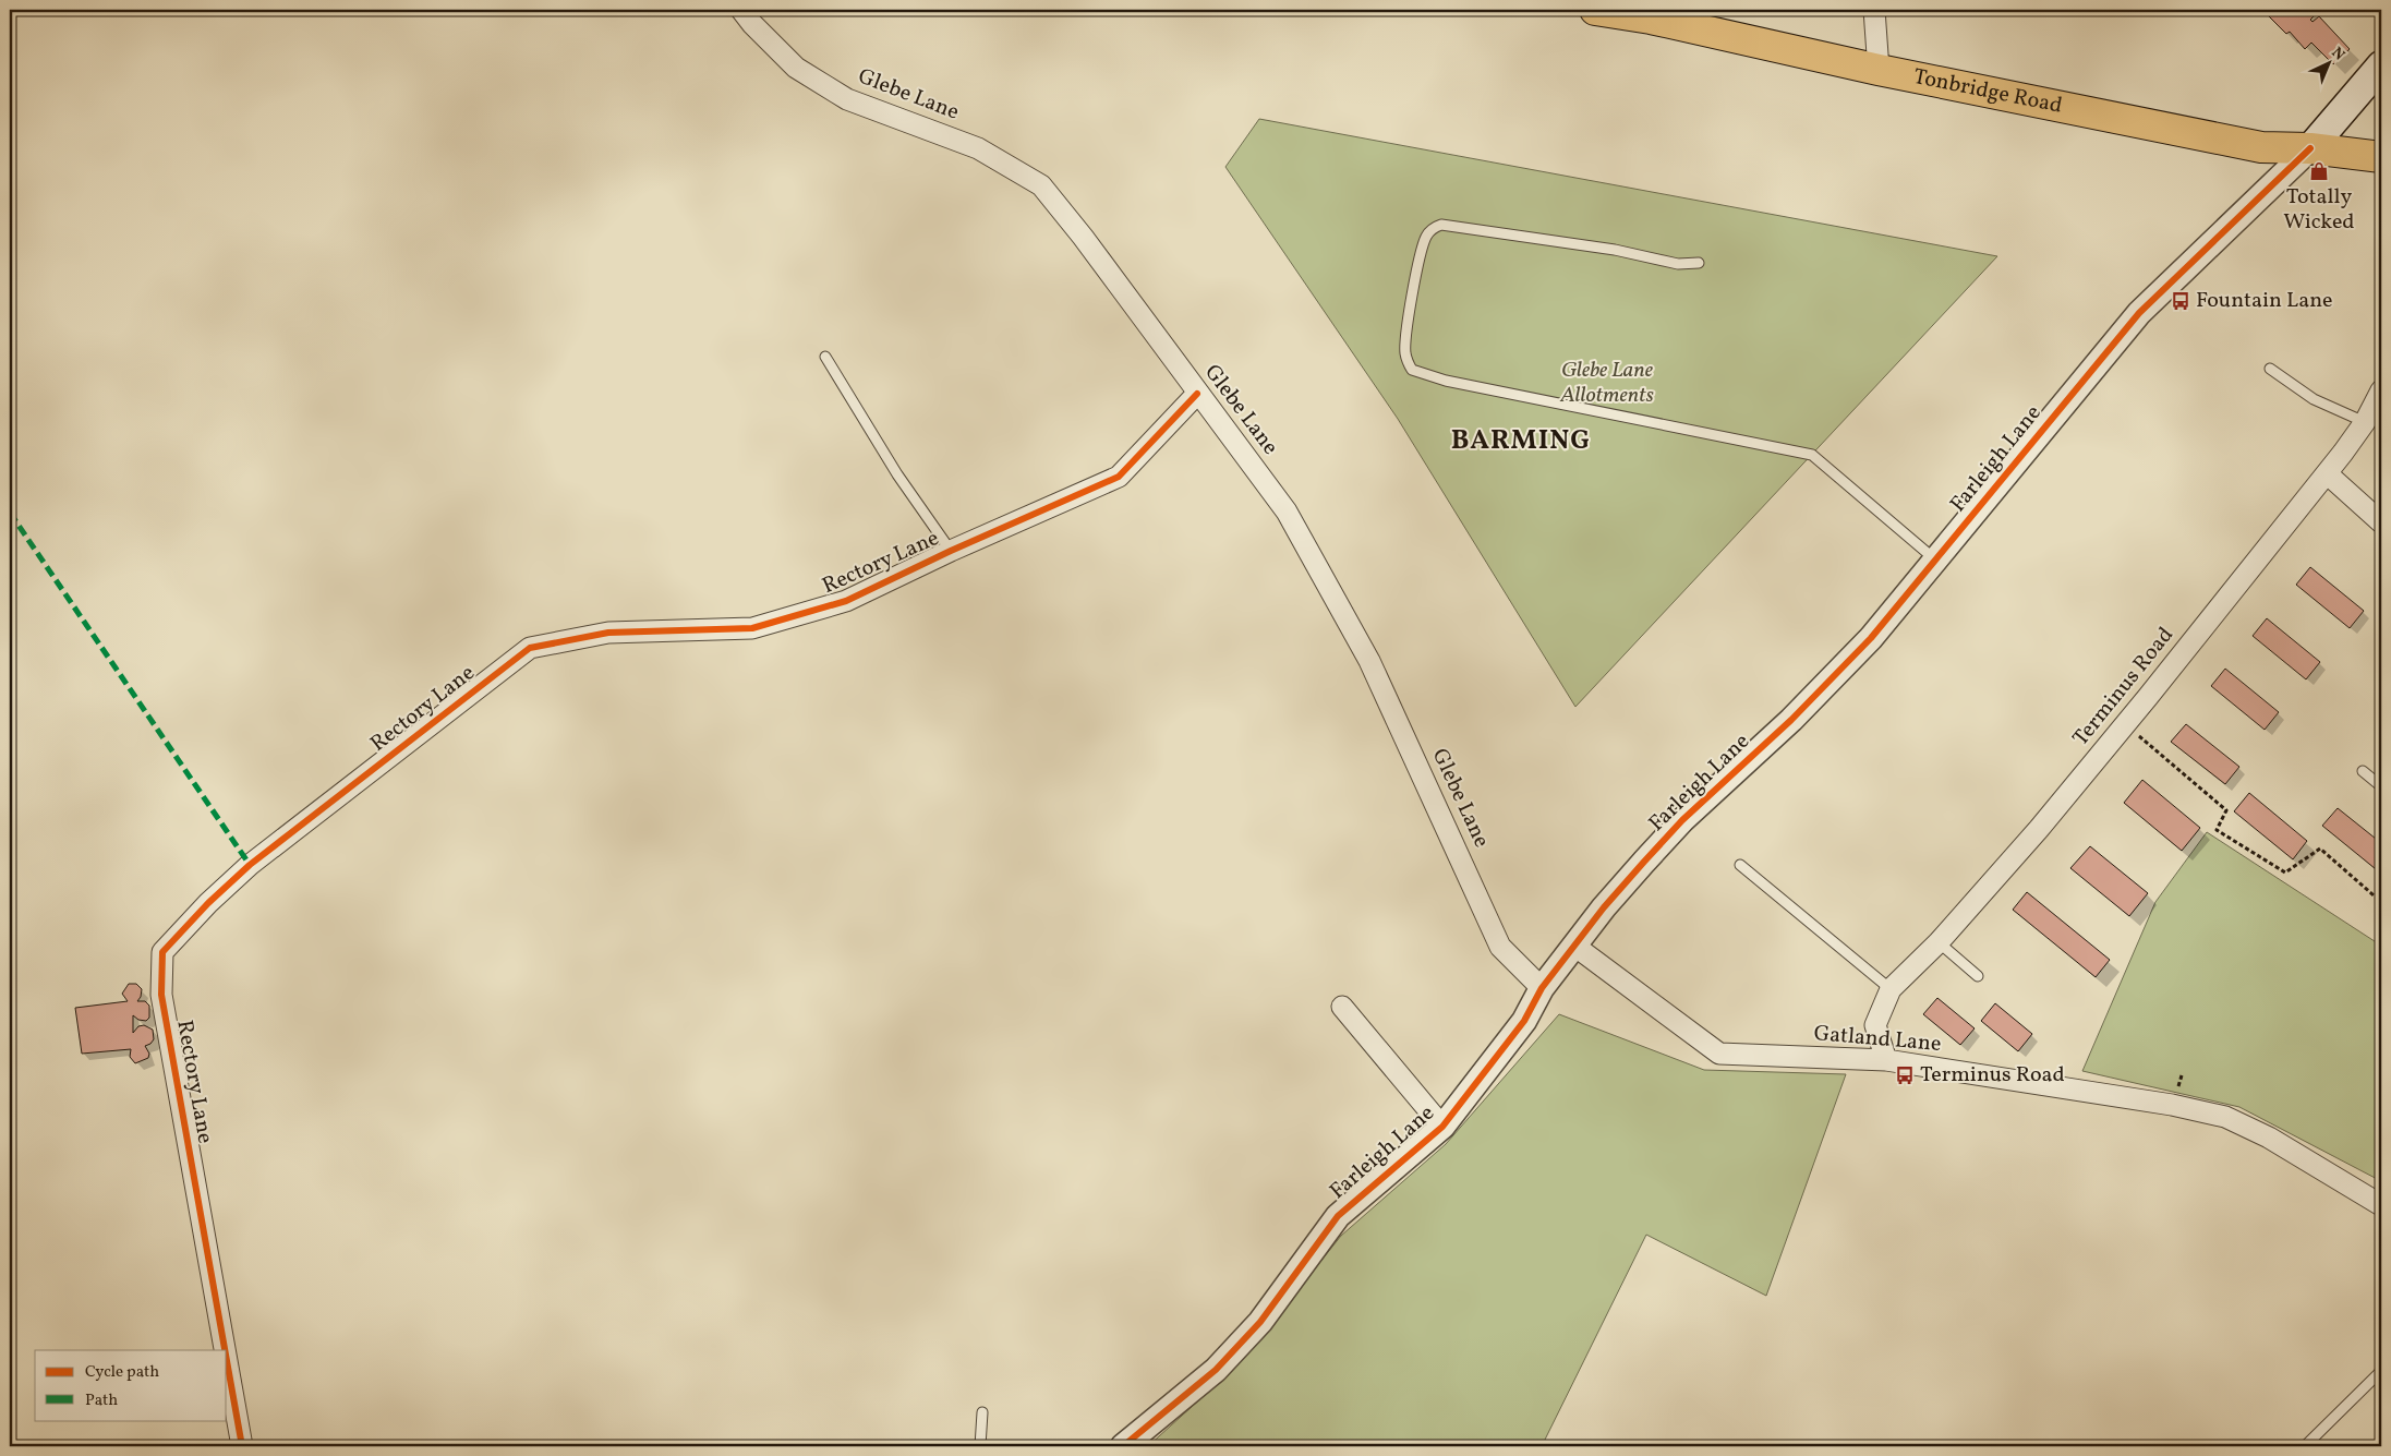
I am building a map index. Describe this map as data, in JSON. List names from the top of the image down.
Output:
{
  "streets": {
    "main road": ["Tonbridge Road"],
    "street": [
      "Glebe Lane",
      "Farleigh Lane",
      "Rectory Lane",
      "Terminus Road",
      "Gatland Lane"
    ]
  },
  "crossings": [
    ["Tonbridge Road", "Farleigh Lane"],
    ["Glebe Lane", "Farleigh Lane"],
    ["Glebe Lane", "Rectory Lane"],
    ["Farleigh Lane", "Gatland Lane"],
    ["Terminus Road", "Gatland Lane"]
  ],
  "districts": ["BARMING"],
  "parks": ["Glebe Lane Allotments"],
  "places": {
    "shop": ["Totally Wicked"],
    "bus stop": ["Fountain Lane", "Terminus Road"]
  },
  "legend": ["Cycle path", "Path"],
  "north": "top right"
}
